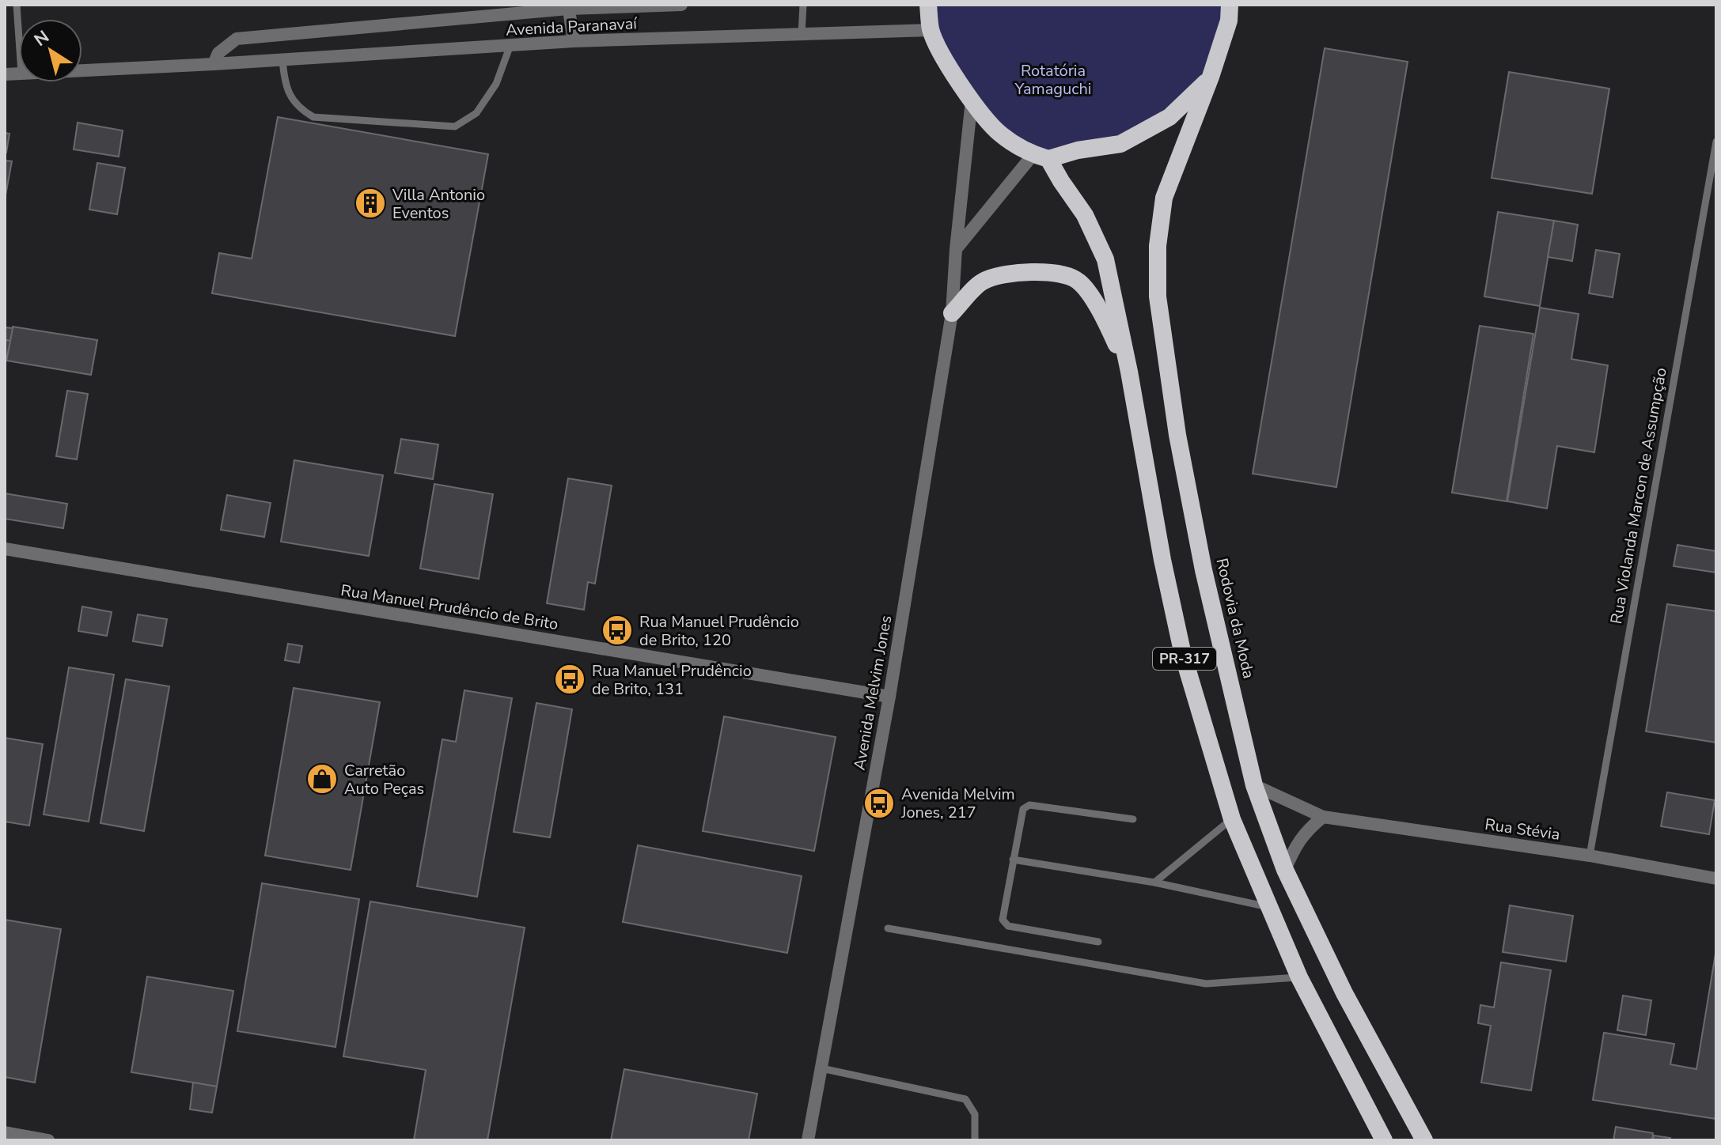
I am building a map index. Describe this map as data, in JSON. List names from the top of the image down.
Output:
{
  "streets": {
    "highway": ["Rodovia da Moda", "PR-317"],
    "street": [
      "Avenida Paranavaí",
      "Rua Manuel Prudêncio de Brito",
      "Avenida Melvim Jones",
      "Rua Stévia"
    ],
    "lane": ["Rua Violanda Marcon de Assumpção"]
  },
  "crossings": [
    ["Rua Violanda Marcon de Assumpção", "Rua Stévia"],
    ["Rua Manuel Prudêncio de Brito", "Avenida Melvim Jones"],
    ["Rodovia da Moda", "Rua Stévia"]
  ],
  "parks": ["Rotatória Yamaguchi"],
  "places": {
    "building": ["Villa Antonio Eventos"],
    "bus stop": ["Rua Manuel Prudêncio de Brito, 120", "Rua Manuel Prudêncio de Brito, 131", "Avenida Melvim Jones, 217"],
    "shop": ["Carretão Auto Peças"]
  },
  "north": "top left"
}
